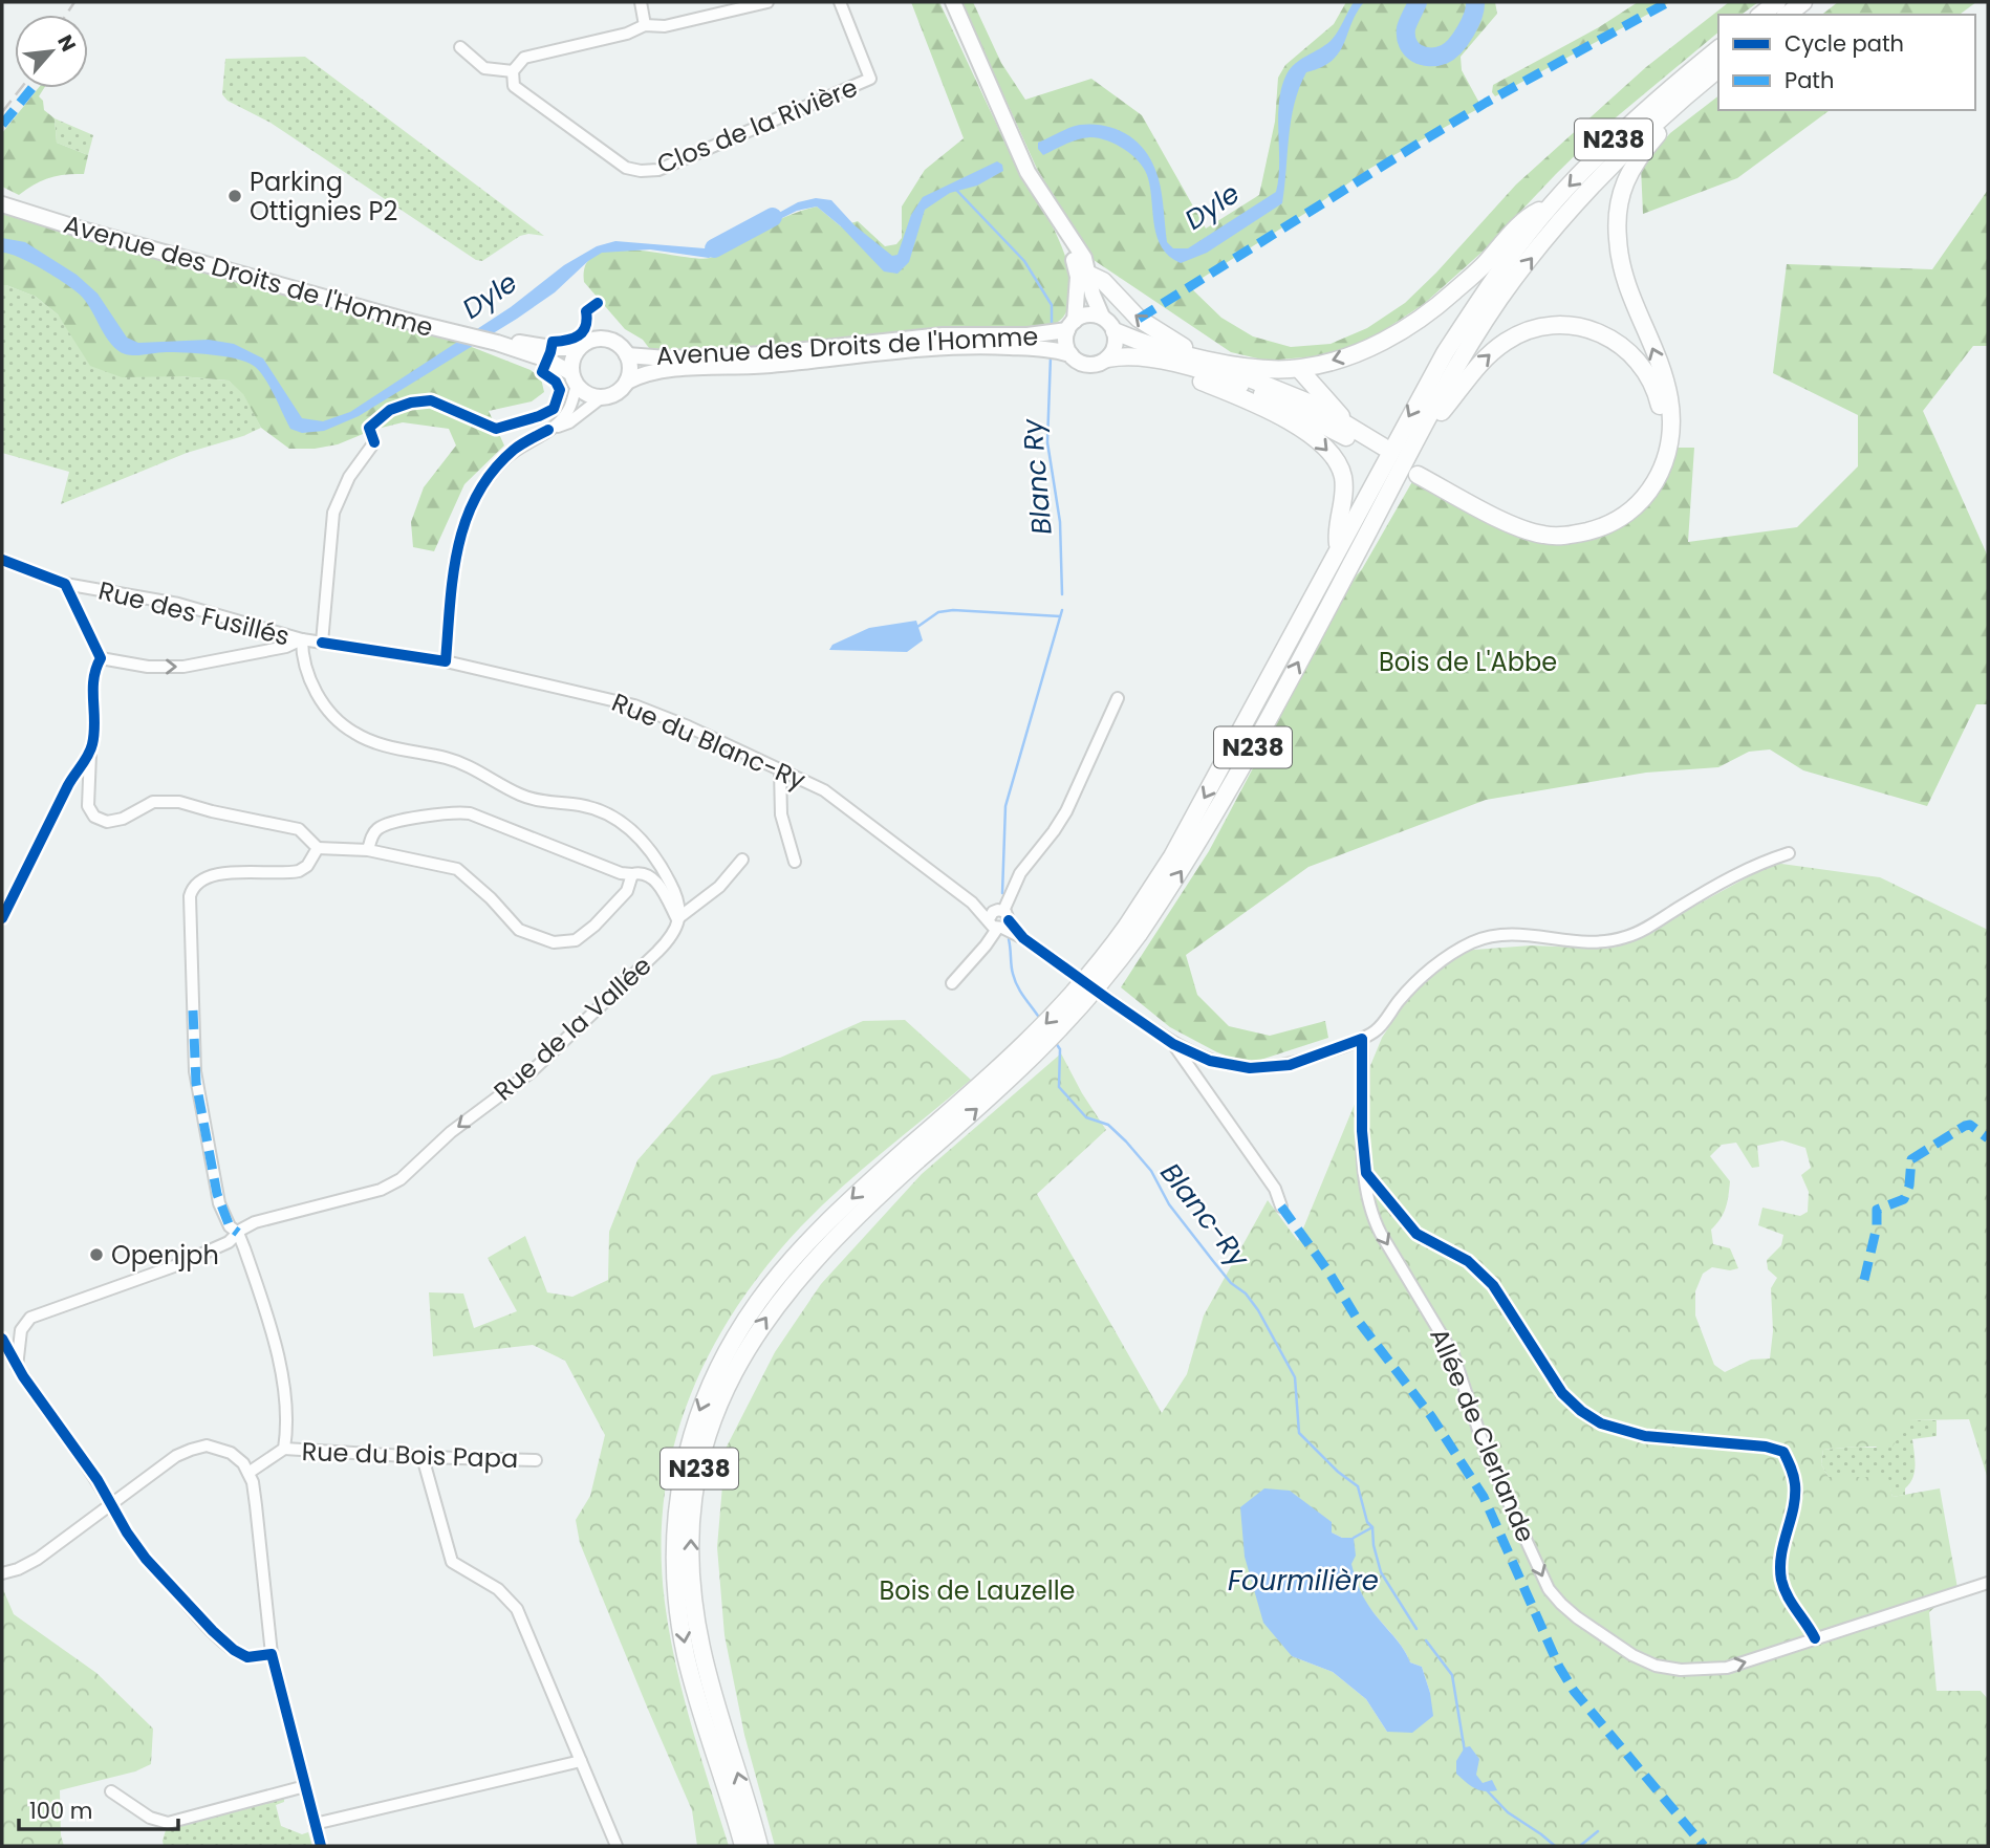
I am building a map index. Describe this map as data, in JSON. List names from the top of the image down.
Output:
{
  "streets": {
    "highway": ["N238"],
    "main road": ["Avenue des Droits de l'Homme"],
    "street": [
      "Clos de la Rivière",
      "Rue des Fusillés",
      "Rue du Blanc-Ry",
      "Rue de la Vallée",
      "Allée de Clerlande",
      "Rue du Bois Papa"
    ]
  },
  "crossings": [
    ["Rue des Fusillés", "Rue du Blanc-Ry"],
    ["Rue du Blanc-Ry", "Allée de Clerlande"]
  ],
  "one_way": ["Rue de la Vallée", "Allée de Clerlande"],
  "water": [
    "Dyle",
    "Blanc Ry",
    "Blanc-Ry",
    "Fourmilière"
  ],
  "parks": ["Bois de L'Abbe", "Bois de Lauzelle"],
  "places": ["Parking Ottignies P2", "Openjph"],
  "legend": ["Cycle path", "Path"],
  "scale_bar": "100 m",
  "north": "top right"
}
